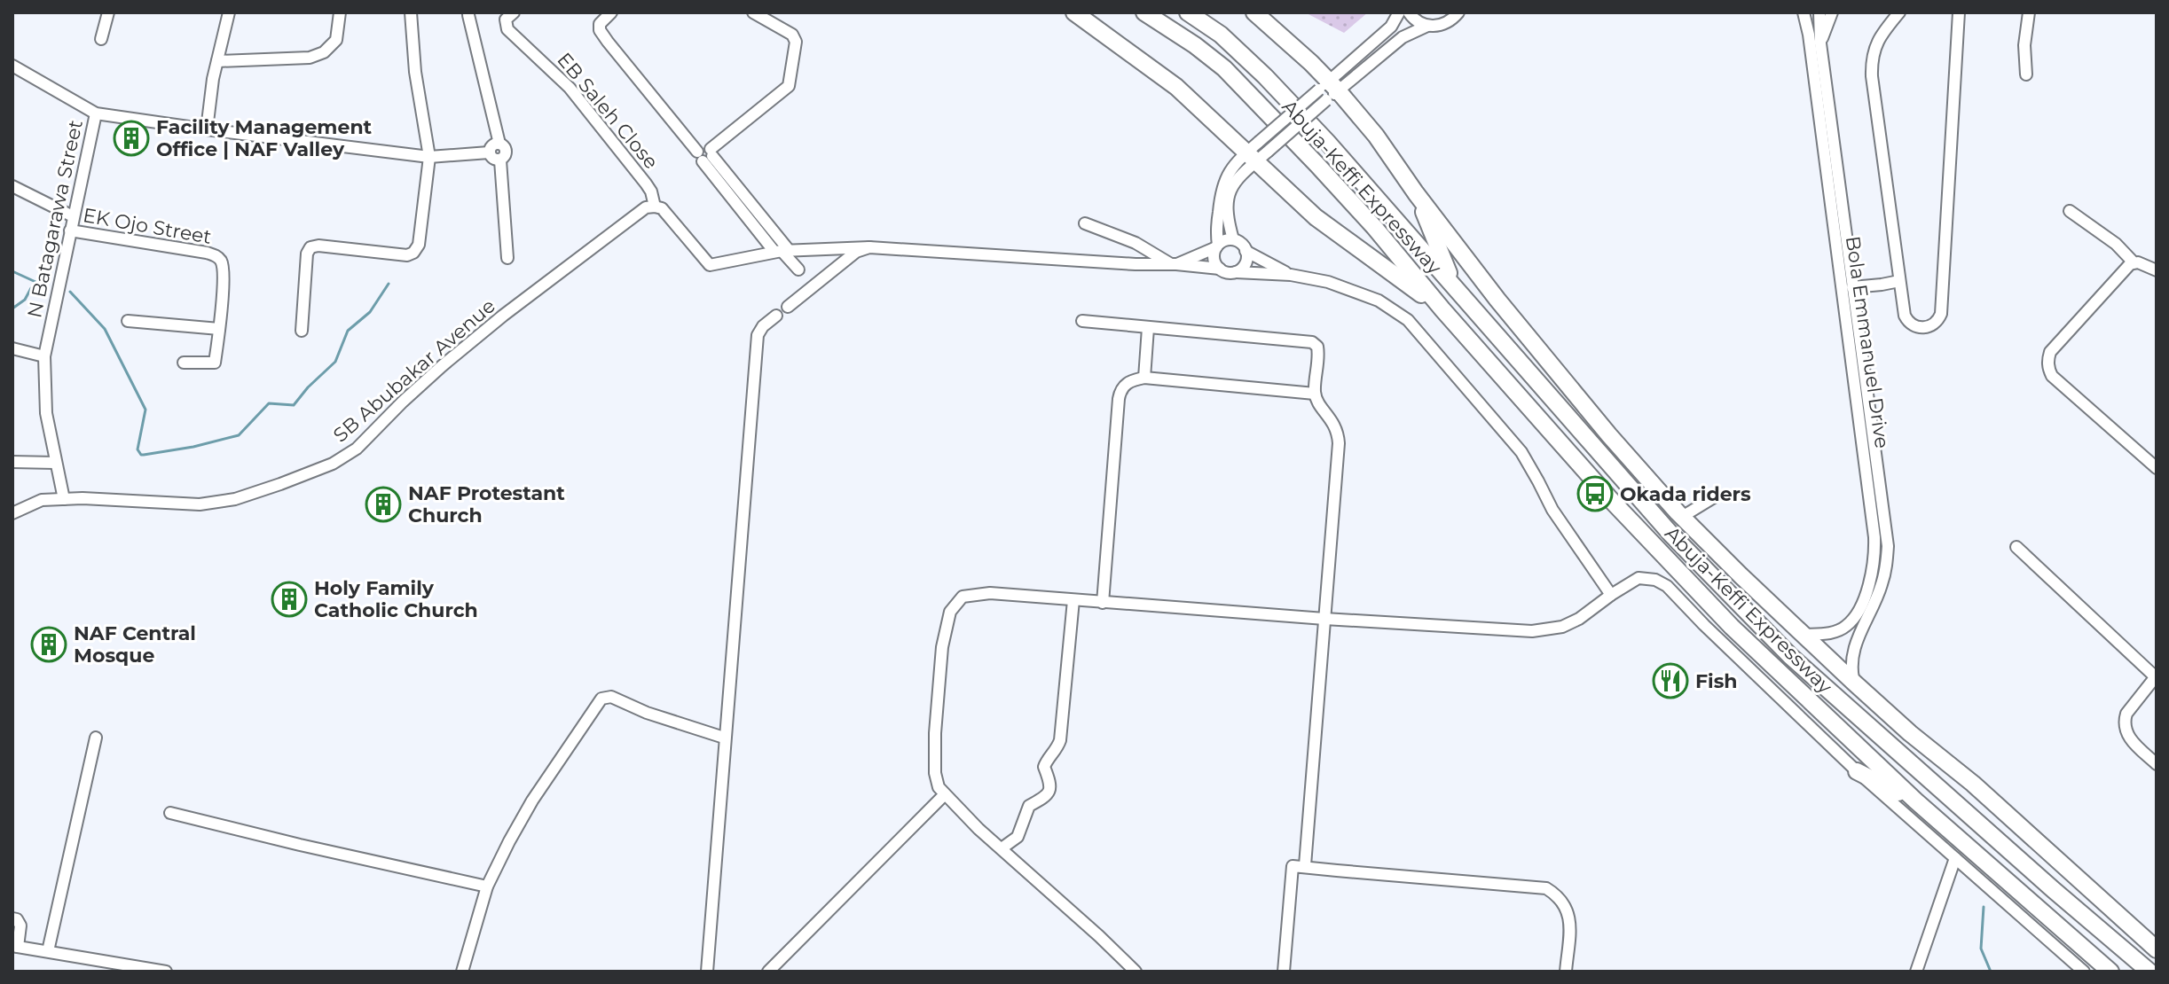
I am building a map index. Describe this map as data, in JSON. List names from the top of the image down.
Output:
{
  "streets": {
    "highway": ["Abuja-Keffi Expressway"],
    "street": [
      "EB Saleh Close",
      "N Batagarawa Street",
      "EK Ojo Street",
      "Bola Emmanuel Drive",
      "SB Abubakar Avenue"
    ]
  },
  "crossings": [
    ["EB Saleh Close", "SB Abubakar Avenue"],
    ["Abuja-Keffi Expressway", "Bola Emmanuel Drive"],
    ["N Batagarawa Street", "EK Ojo Street"],
    ["N Batagarawa Street", "SB Abubakar Avenue"]
  ],
  "places": {
    "building": [
      "Facility Management Office | NAF Valley",
      "NAF Protestant Church",
      "Holy Family Catholic Church",
      "NAF Central Mosque"
    ],
    "bus stop": ["Okada riders"],
    "restaurant": ["Fish"]
  }
}
